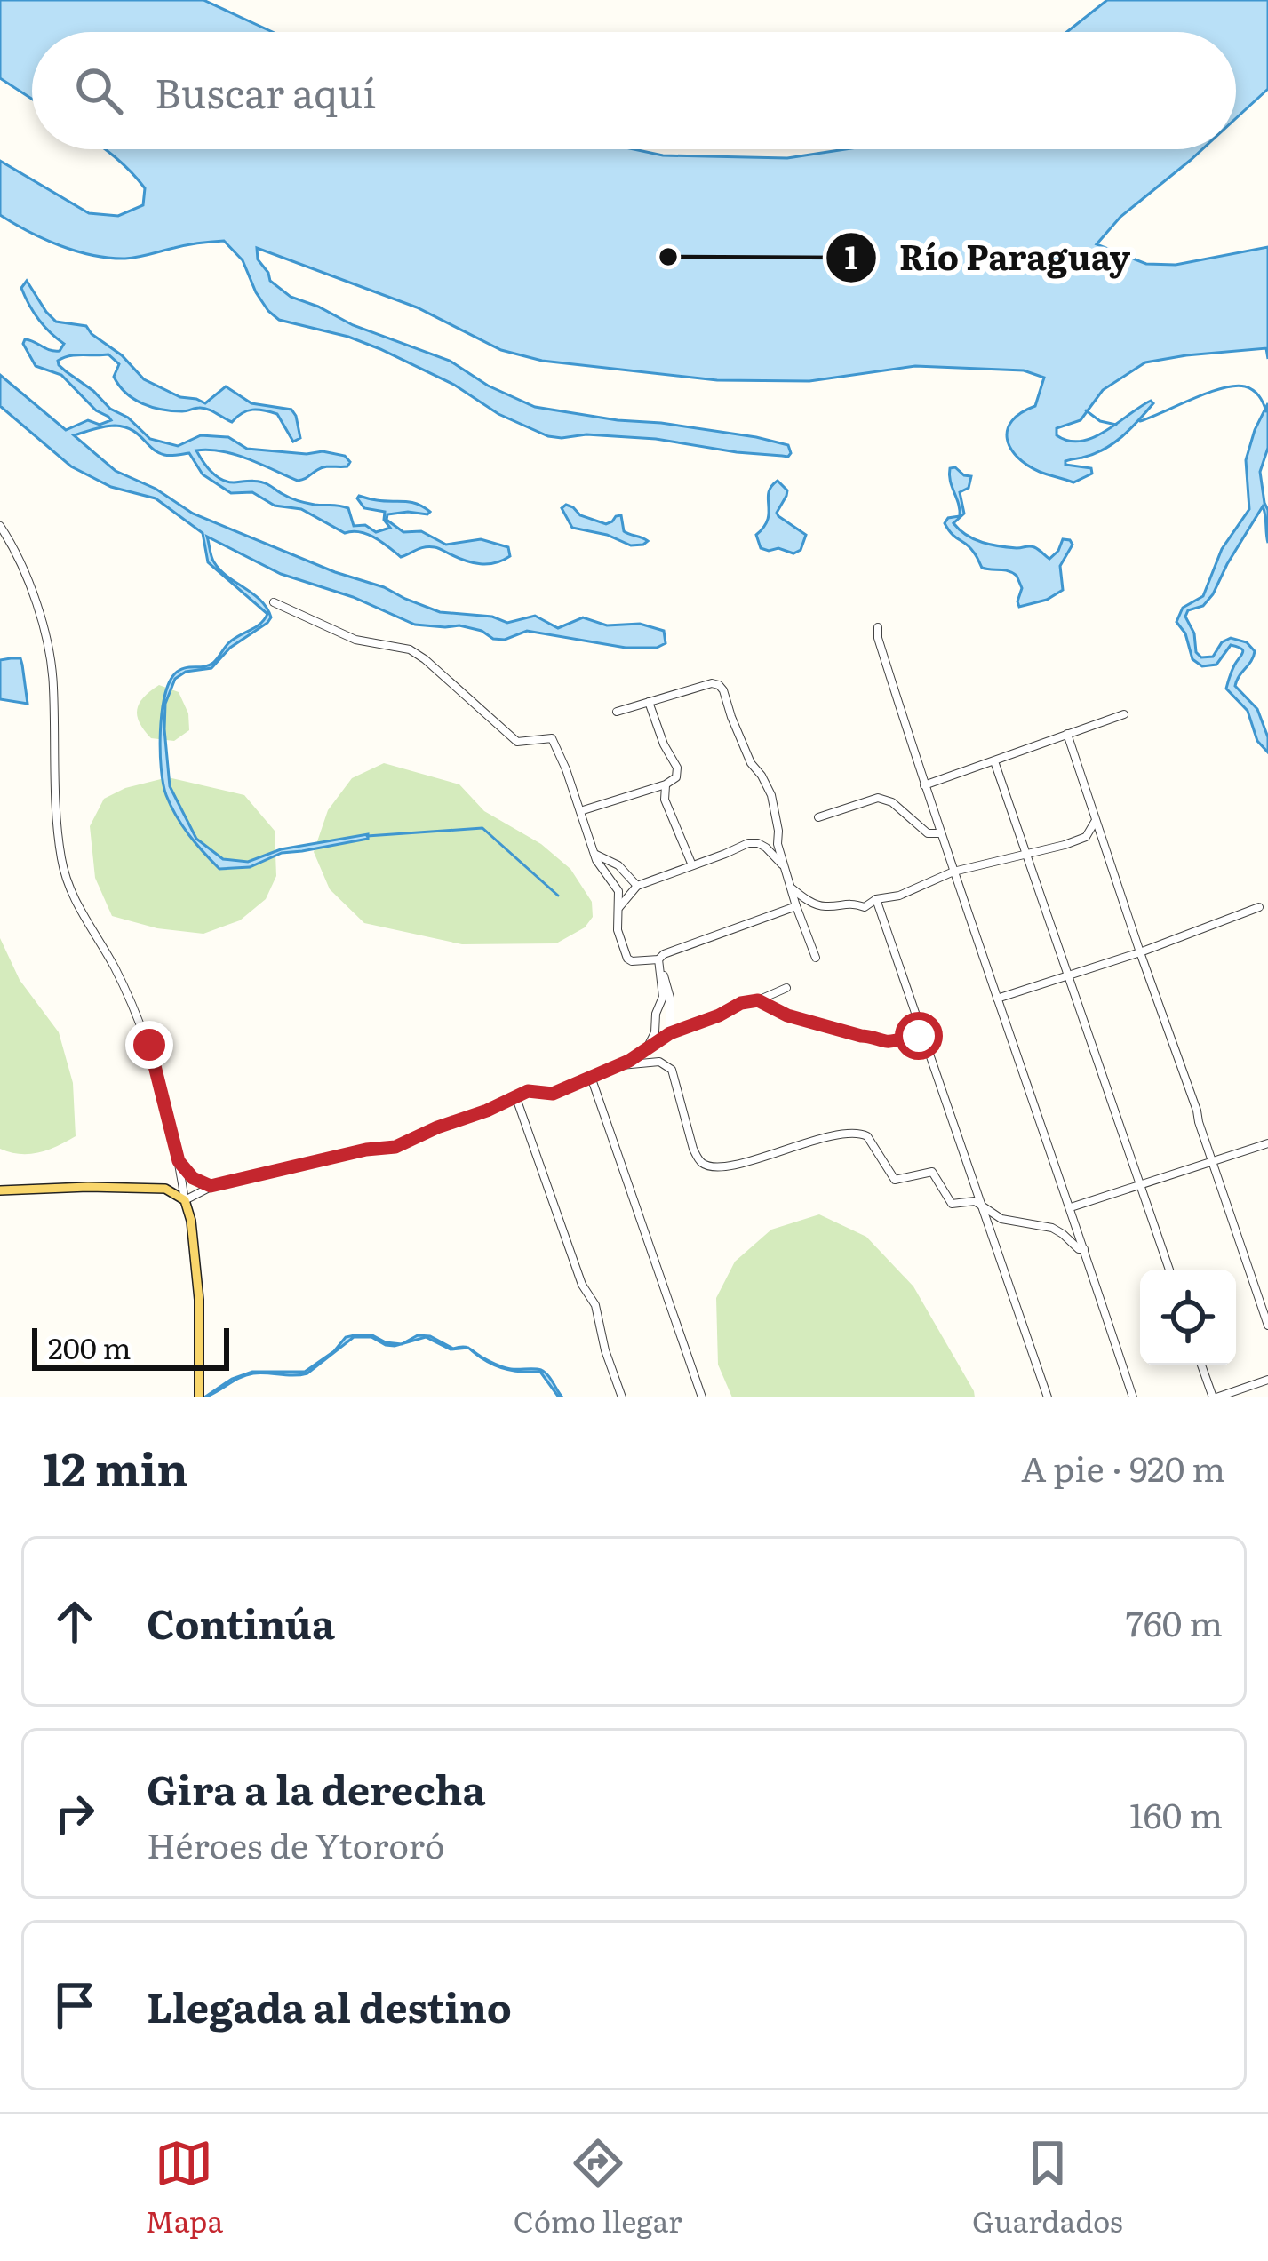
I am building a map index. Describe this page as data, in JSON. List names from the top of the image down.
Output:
{
  "places": ["Río Paraguay"],
  "scale_bar": "200 m",
  "page": {
    "search": "Buscar aquí",
    "scale": "200 m",
    "heading": ["12 min", "A pie · 920 m"],
    "list": [
      ["Continúa", "760 m"],
      ["Gira a la derecha", "Héroes de Ytororó", "160 m"],
      "Llegada al destino"
    ],
    "nav": ["Mapa", "Cómo llegar", "Guardados"]
  }
}
